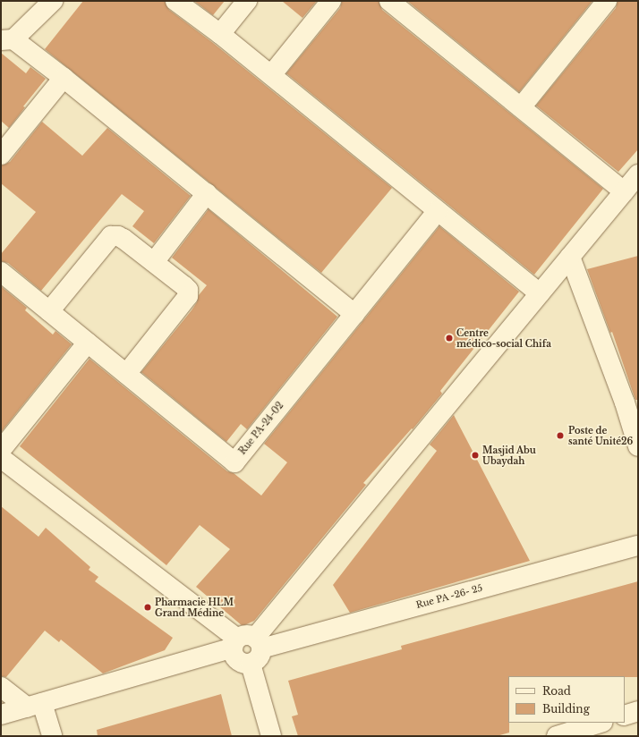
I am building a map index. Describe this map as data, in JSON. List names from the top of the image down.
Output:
{
  "streets": {
    "street": ["Rue PA-24-02", "Rue PA -26- 25"]
  },
  "places": [
    "Centre médico-social Chifa",
    "Poste de santé Unité26",
    "Masjid Abu Ubaydah",
    "Pharmacie HLM Grand Médine"
  ],
  "legend": ["Road", "Building"]
}
